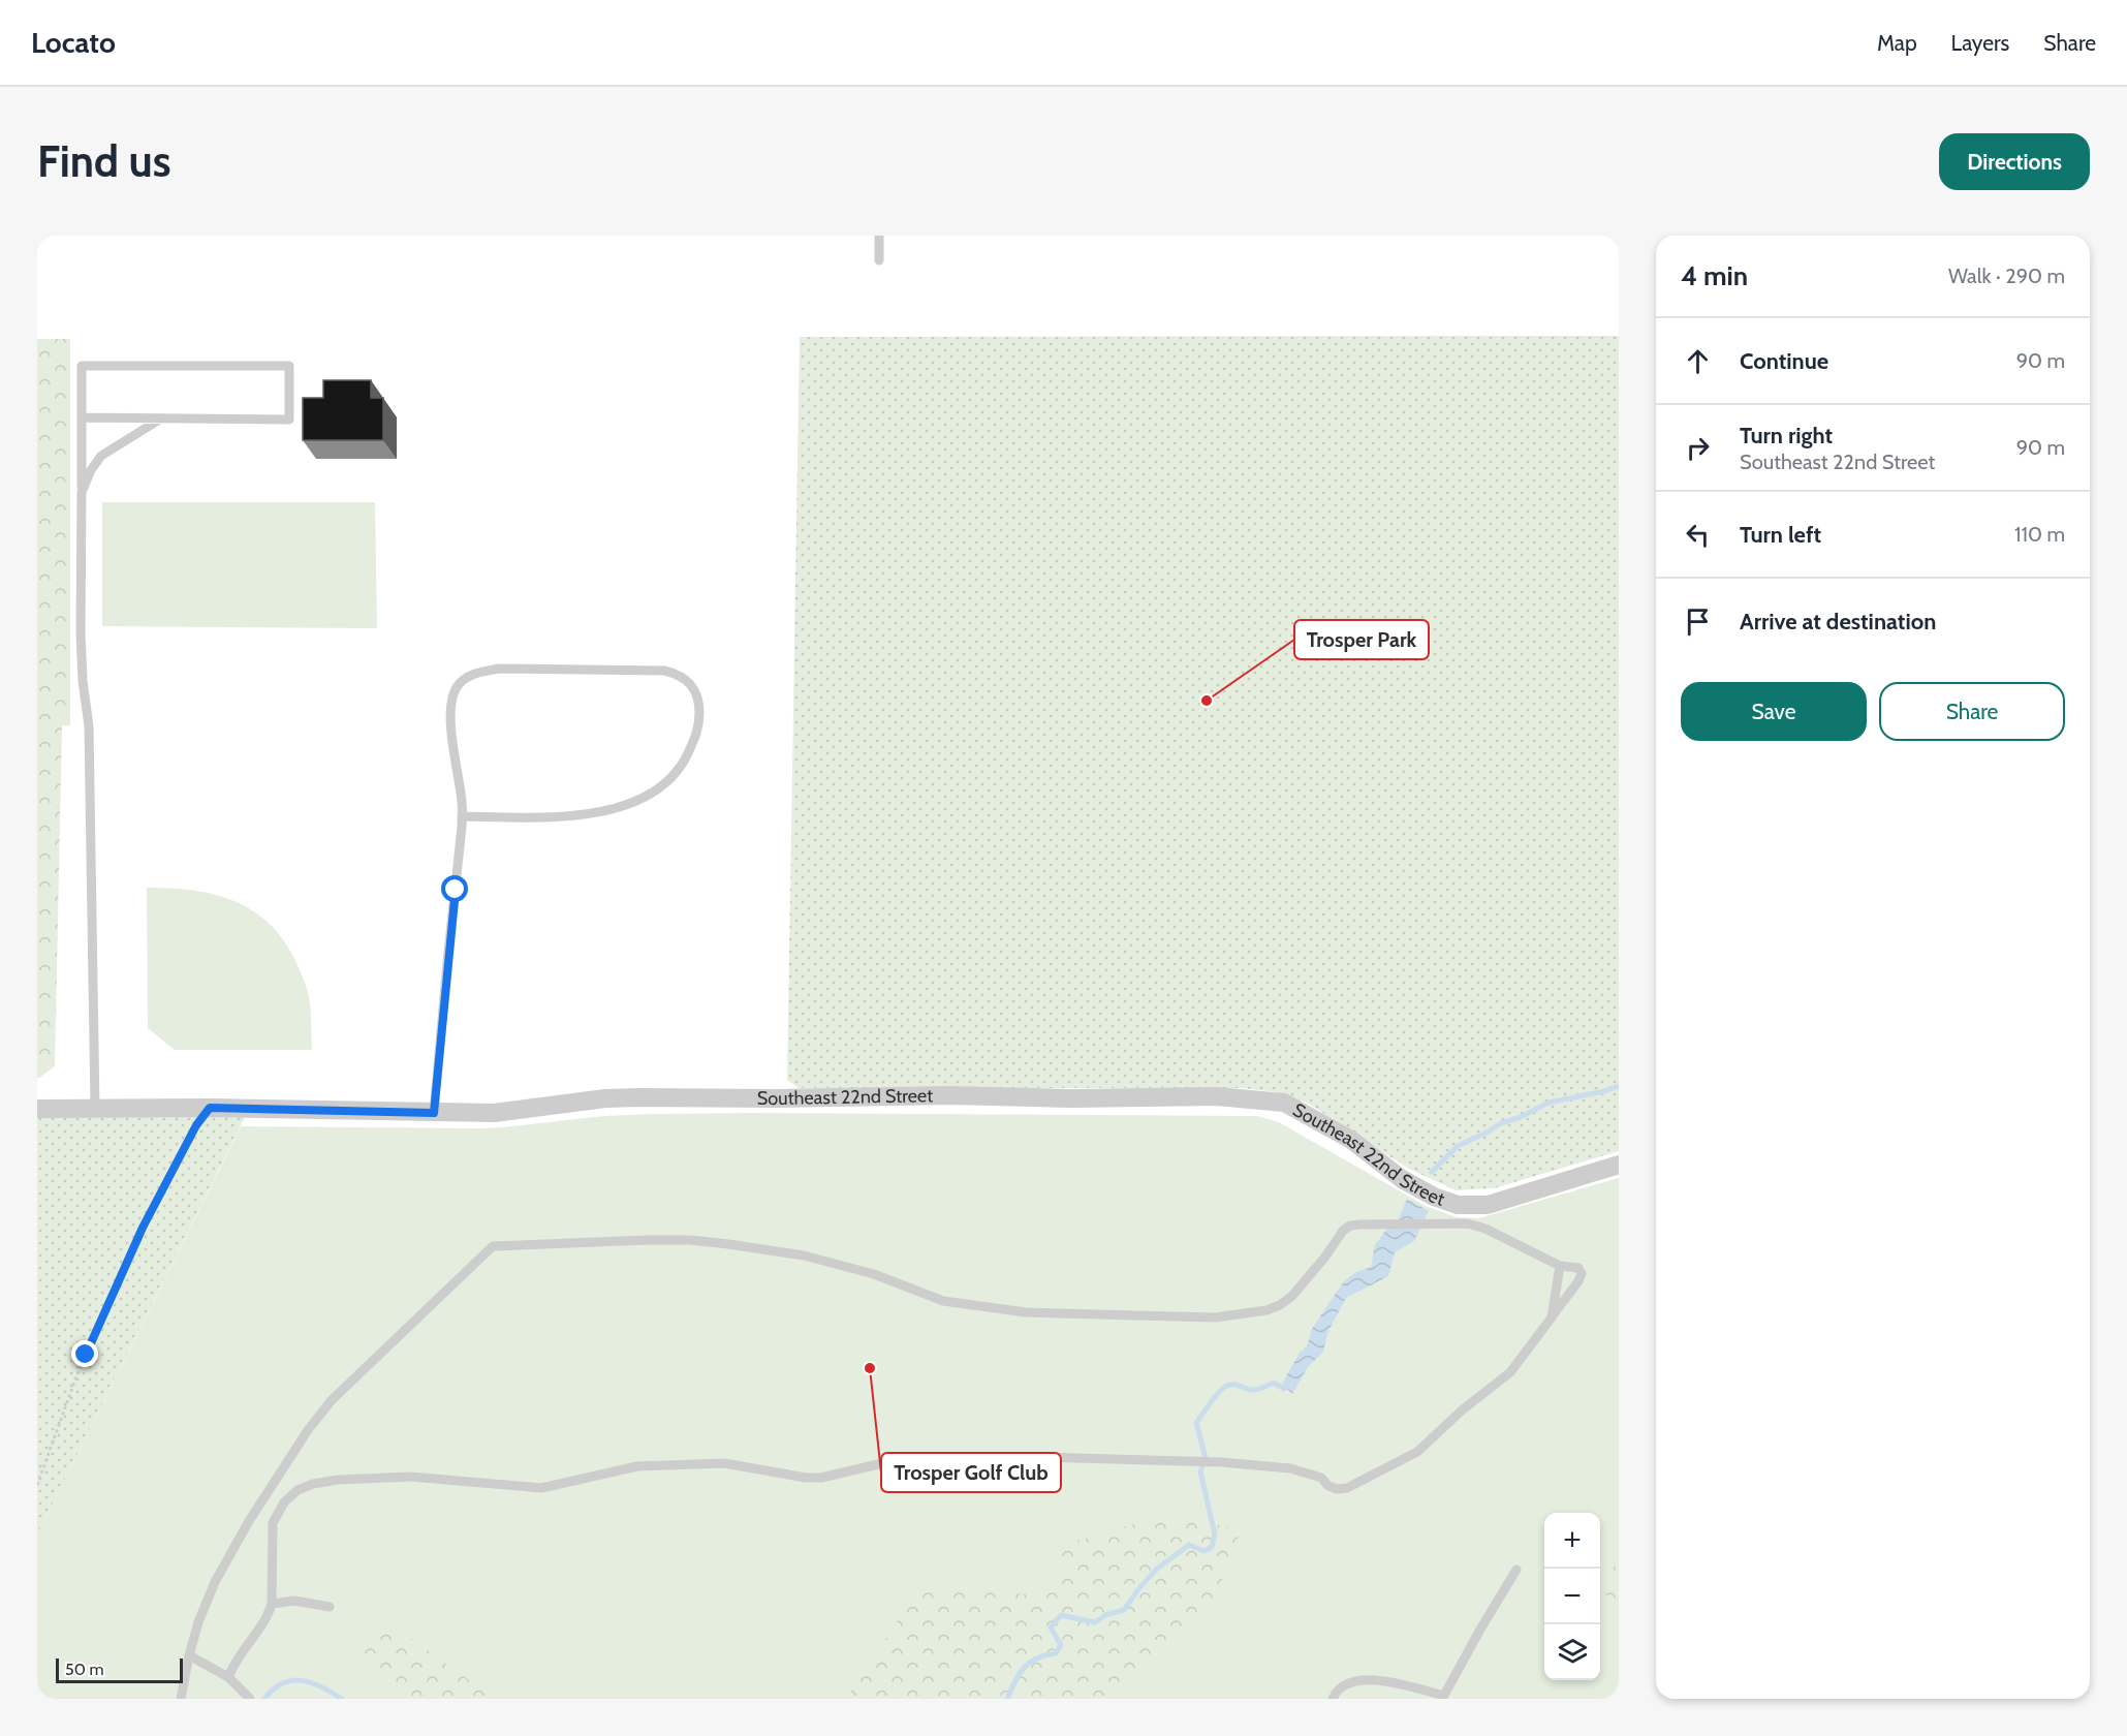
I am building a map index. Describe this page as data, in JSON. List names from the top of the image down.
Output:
{
  "streets": {
    "street": ["Southeast 22nd Street"]
  },
  "places": ["Trosper Park", "Trosper Golf Club"],
  "scale_bar": "50 m",
  "page": {
    "header": "Locato",
    "nav": ["Map", "Layers", "Share"],
    "buttons": [
      "Directions",
      ["Save", "Share"]
    ],
    "title": "Find us",
    "heading": ["4 min", "Walk · 290 m"],
    "list": [
      ["Continue", "90 m"],
      ["Turn right", "Southeast 22nd Street", "90 m"],
      ["Turn left", "110 m"],
      "Arrive at destination"
    ],
    "map_buttons": ["+", "−"],
    "scale": "50 m"
  }
}
